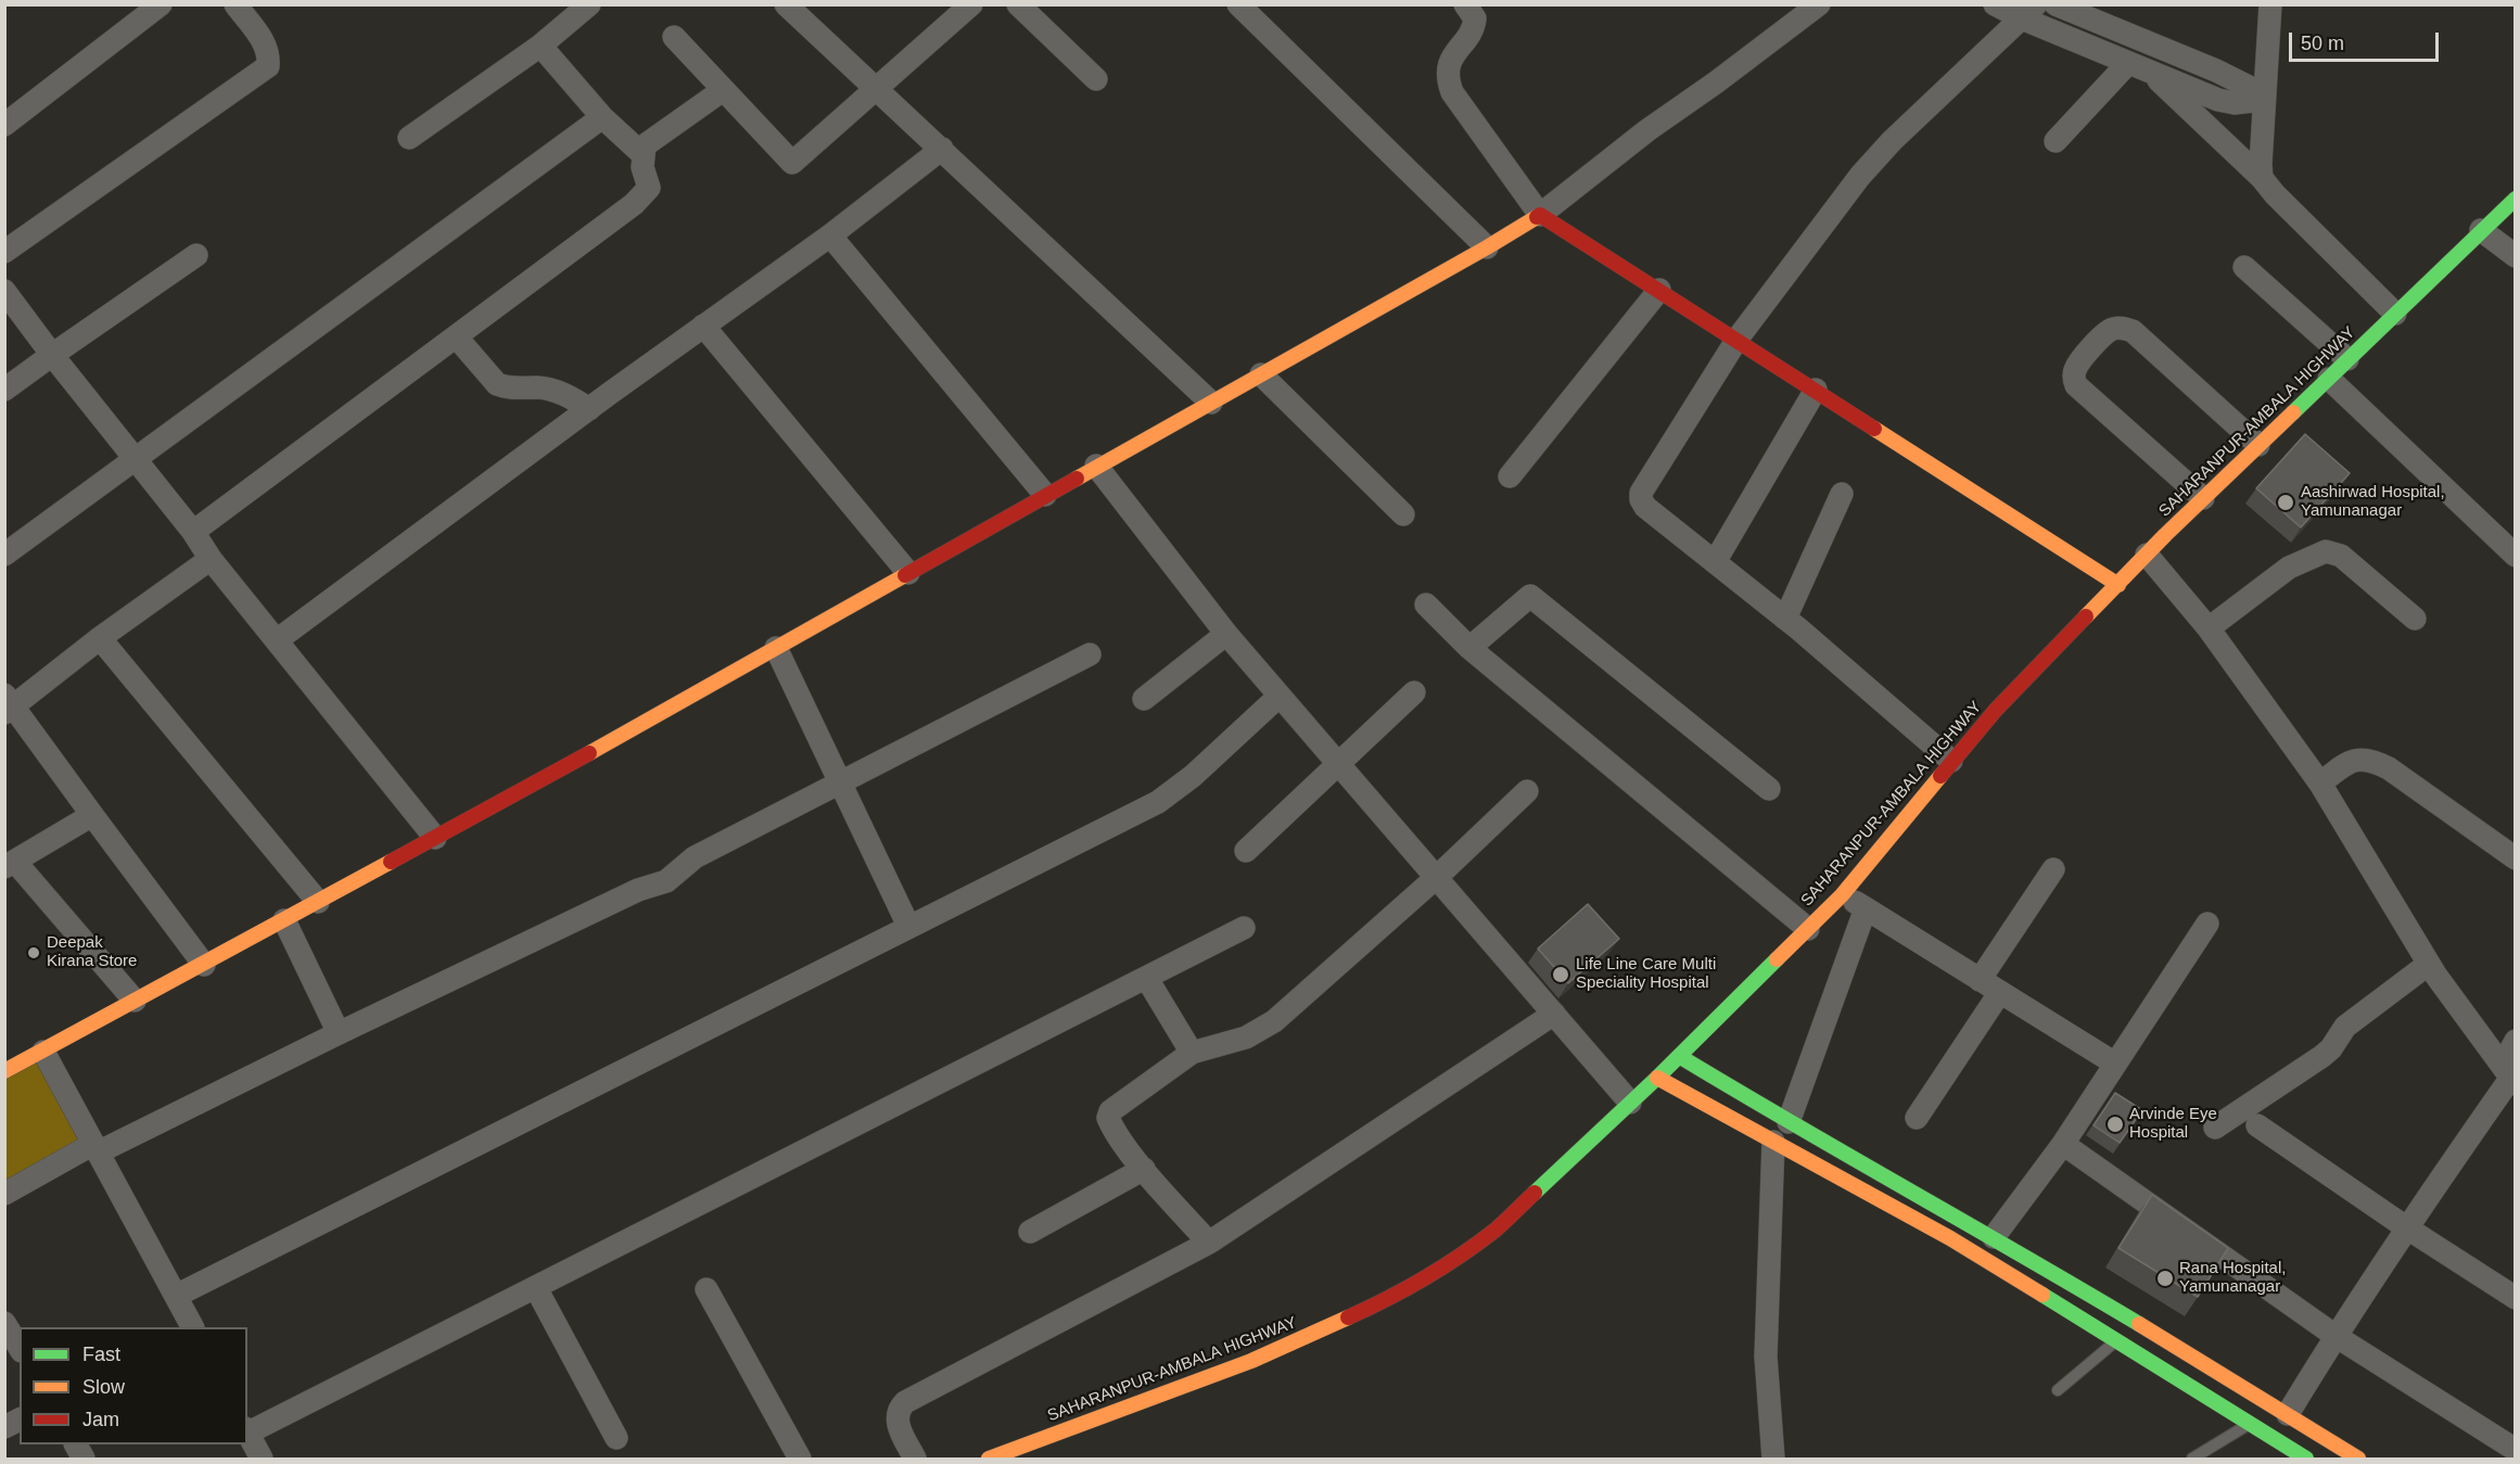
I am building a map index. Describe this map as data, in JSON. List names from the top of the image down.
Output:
{
  "streets": {
    "main road": ["SAHARANPUR-AMBALA HIGHWAY"]
  },
  "places": [
    "Aashirwad Hospital, Yamunanagar",
    "Deepak Kirana Store",
    "Life Line Care Multi Speciality Hospital",
    "Arvinde Eye Hospital",
    "Rana Hospital, Yamunanagar"
  ],
  "legend": ["Fast", "Slow", "Jam"],
  "scale_bar": "50 m"
}
